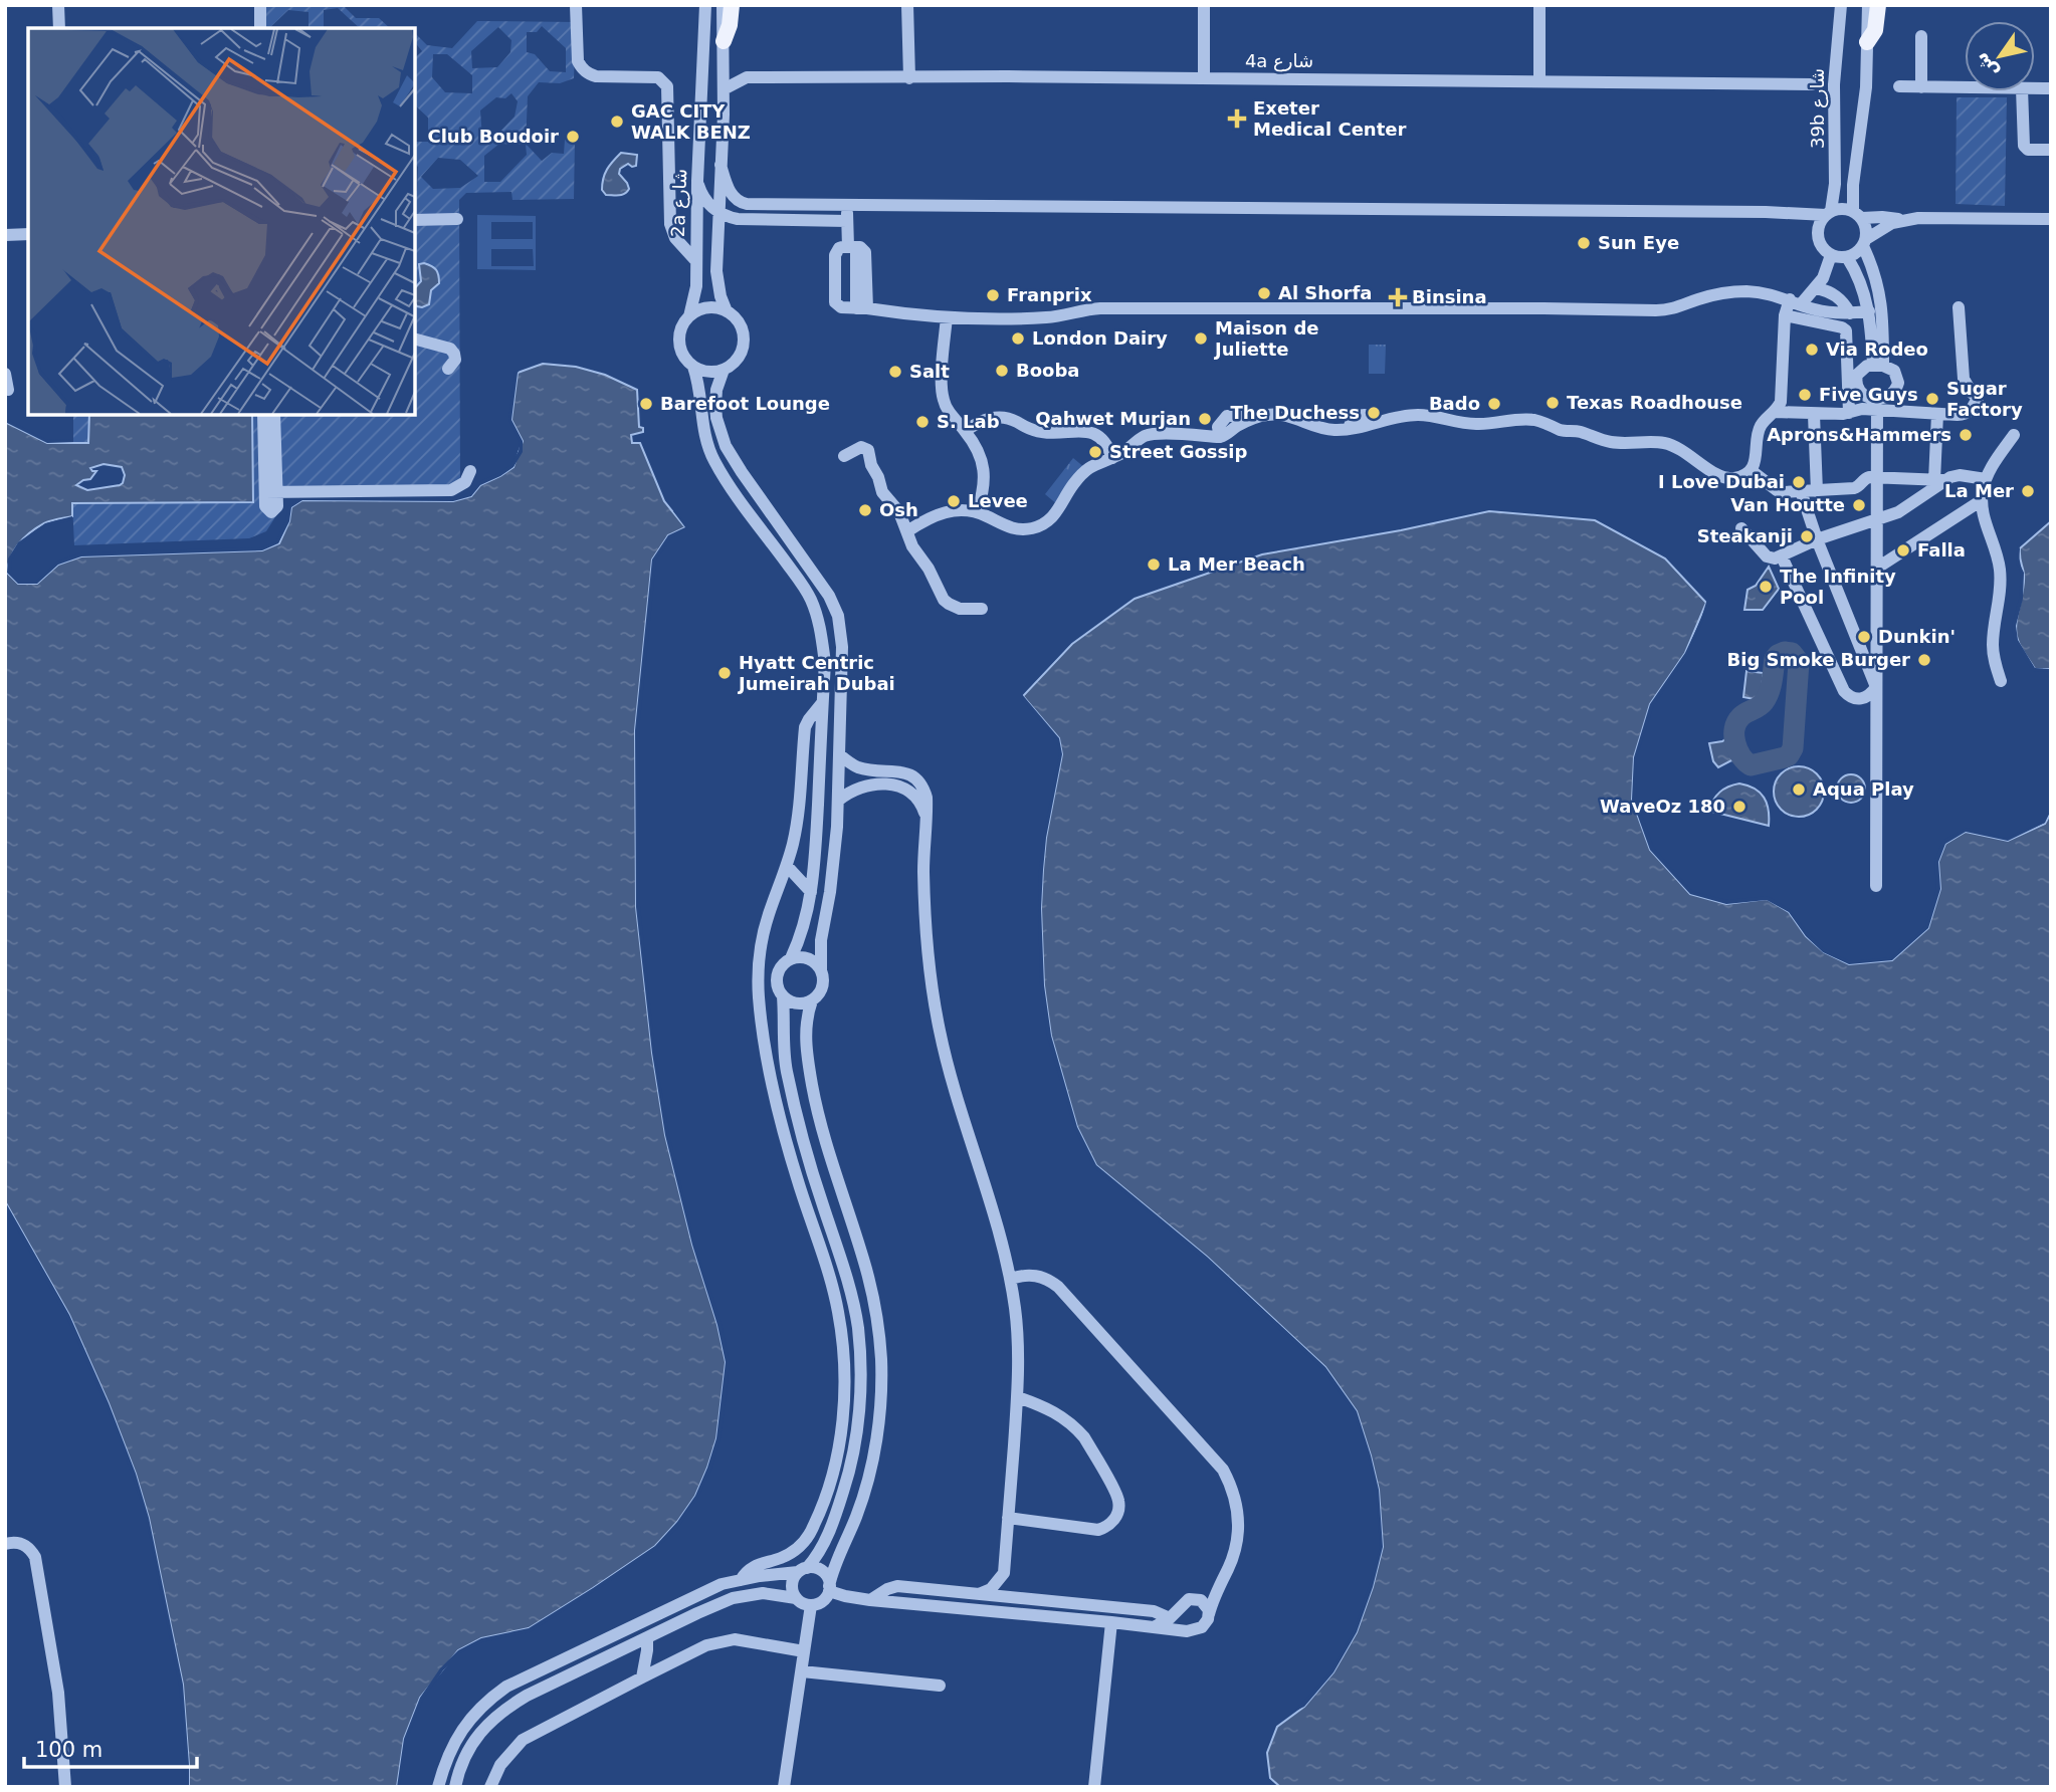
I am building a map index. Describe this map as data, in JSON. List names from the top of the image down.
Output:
{
  "streets": {
    "street": ["4a شارع", "39b شارع", "2a شارع"]
  },
  "places": {
    "health": ["Exeter Medical Center", "Binsina"],
    "other": [
      "GAC CITY WALK BENZ",
      "Club Boudoir",
      "Sun Eye",
      "Al Shorfa",
      "Franprix",
      "London Dairy",
      "Maison de Juliette",
      "Via Rodeo",
      "Booba",
      "Salt",
      "Five Guys",
      "Sugar Factory",
      "Texas Roadhouse",
      "Barefoot Lounge",
      "Bado",
      "The Duchess",
      "Qahwet Murjan",
      "S. Lab",
      "Aprons&Hammers",
      "Street Gossip",
      "I Love Dubai",
      "La Mer",
      "Levee",
      "Van Houtte",
      "Osh",
      "Steakanji",
      "Falla",
      "La Mer Beach",
      "The Infinity Pool",
      "Dunkin'",
      "Big Smoke Burger",
      "Hyatt Centric Jumeirah Dubai",
      "Aqua Play",
      "WaveOz 180"
    ]
  },
  "scale_bar": "100 m",
  "north": "bottom left"
}
